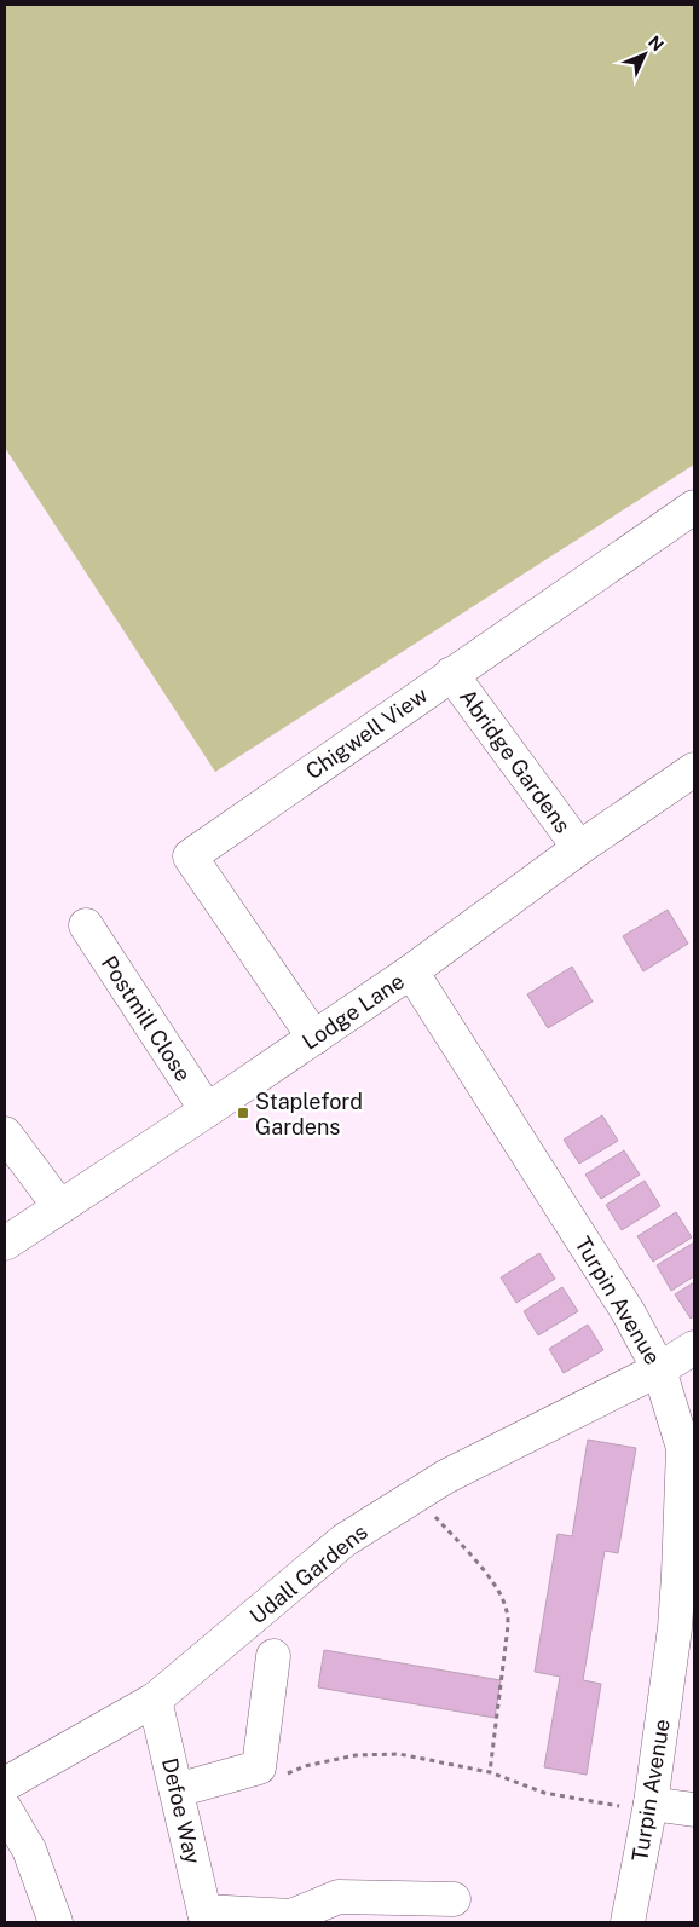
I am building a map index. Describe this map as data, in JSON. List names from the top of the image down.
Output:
{
  "streets": {
    "street": [
      "Chigwell View",
      "Abridge Gardens",
      "Lodge Lane",
      "Postmill Close",
      "Turpin Avenue",
      "Udall Gardens",
      "Defoe Way"
    ]
  },
  "crossings": [
    ["Chigwell View", "Abridge Gardens"],
    ["Chigwell View", "Lodge Lane"],
    ["Abridge Gardens", "Lodge Lane"],
    ["Lodge Lane", "Postmill Close"],
    ["Lodge Lane", "Turpin Avenue"],
    ["Turpin Avenue", "Udall Gardens"],
    ["Udall Gardens", "Defoe Way"]
  ],
  "places": {
    "transit": ["Stapleford Gardens"]
  },
  "north": "top right"
}
